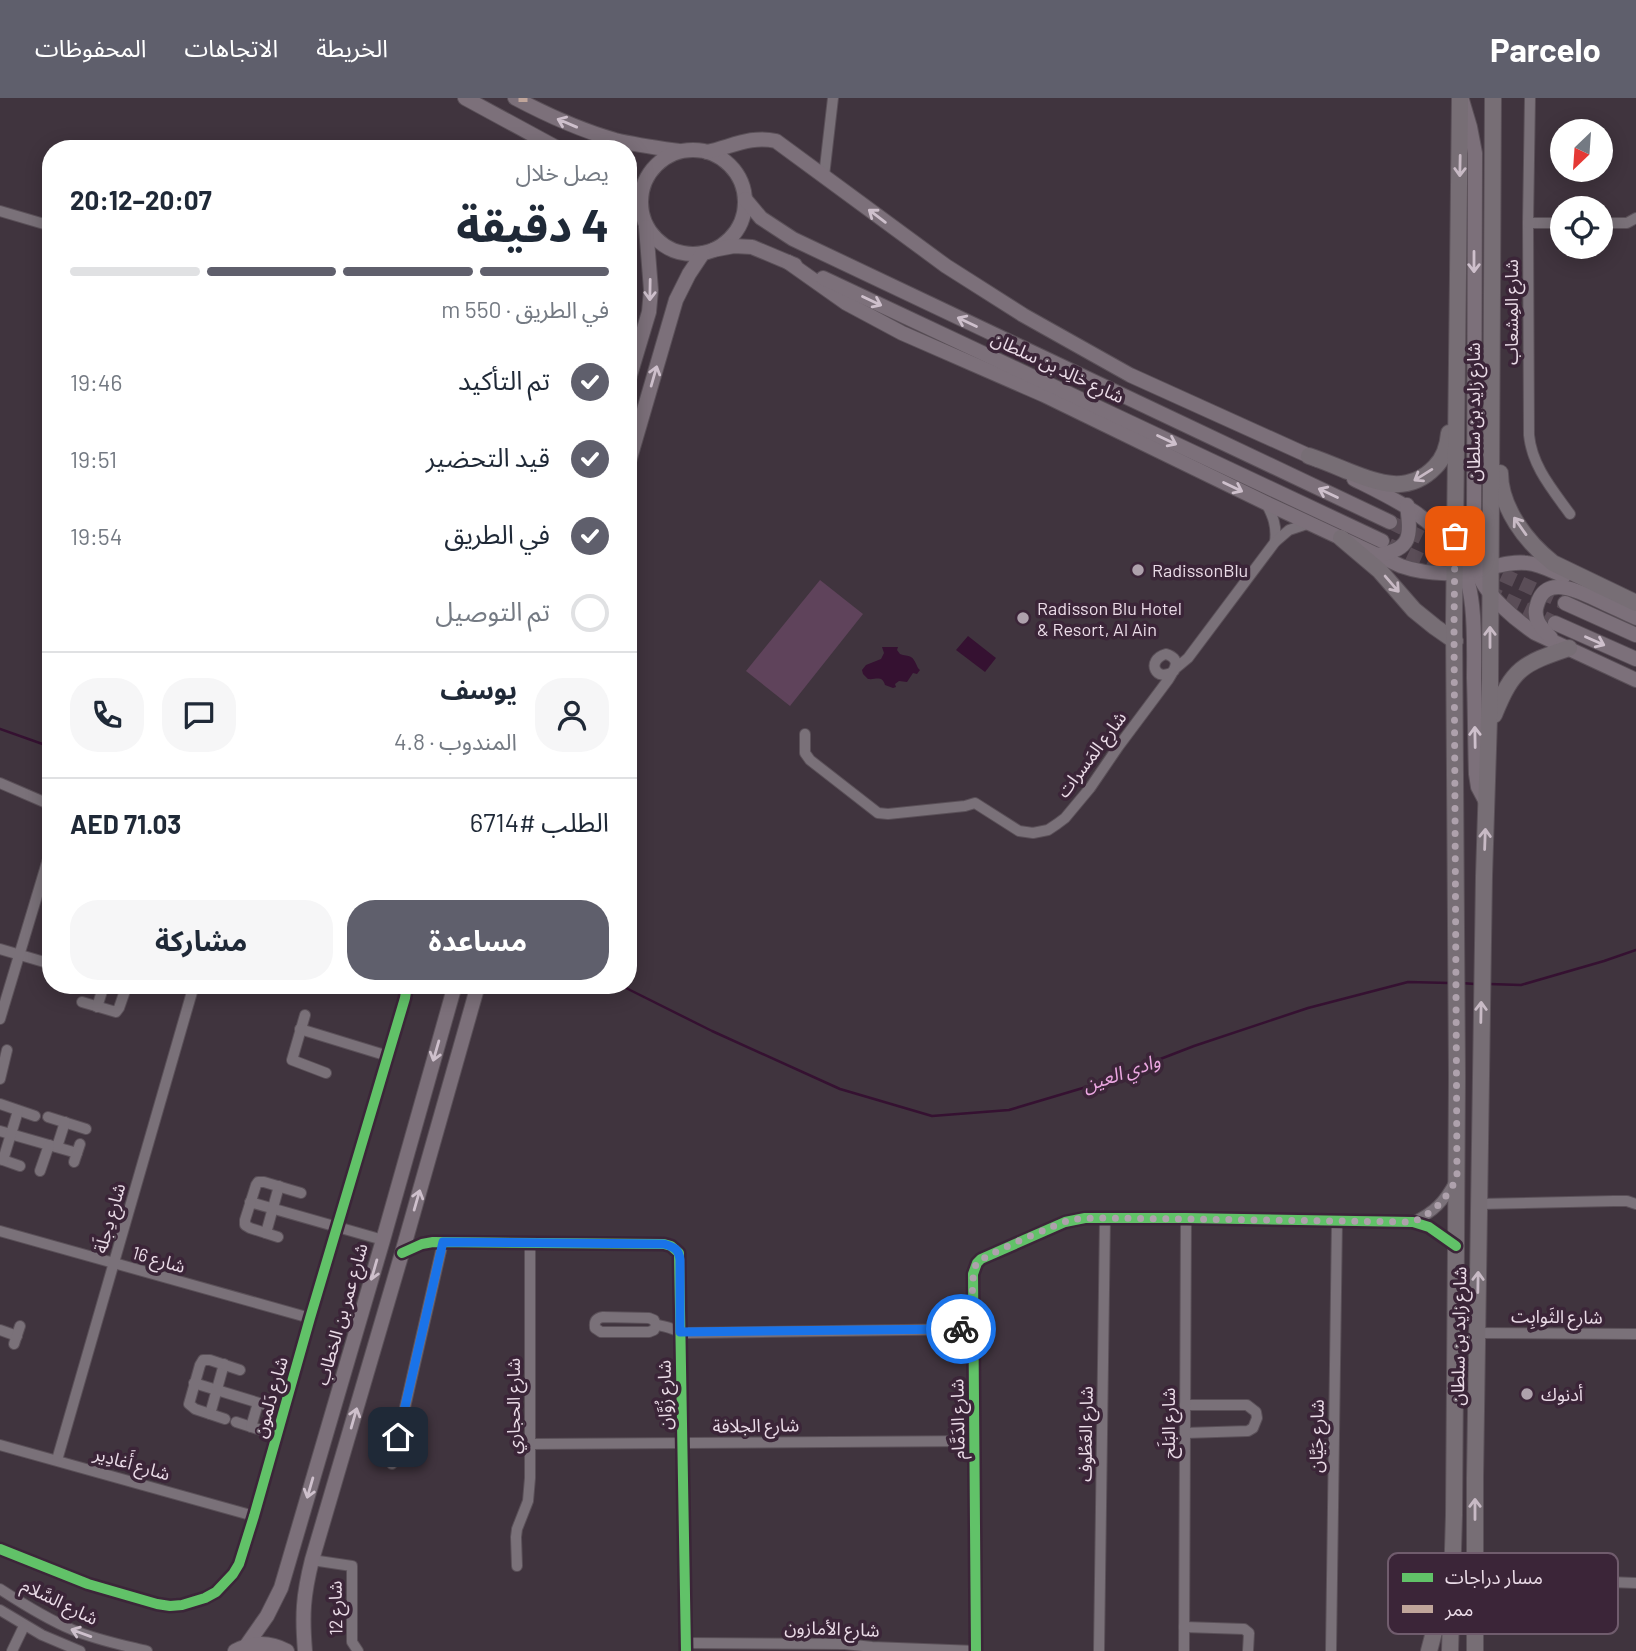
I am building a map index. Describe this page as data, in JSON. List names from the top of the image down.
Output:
{
  "streets": {
    "highway": ["شارع زايد بن سلطان"],
    "main road": ["شارع خالِد بن سلطان", "شارع عمر بن الخطاب"],
    "street": [
      "شارع المِشعاب",
      "شارع المَسرات",
      "شارع دِجلَة",
      "شارع 16",
      "شارع الثَوابِت",
      "شارع زُوَّان",
      "شارع دَلمون",
      "شارع الحجاري",
      "شارع الدَمَّام",
      "شارع البَلَح",
      "شارع الجلافة",
      "شارع العَطُوف",
      "شارع جَيَّان",
      "شارع أَغادِير",
      "شارع السَّلام",
      "شارع 12",
      "شارع الأمازون"
    ]
  },
  "crossings": [
    ["شارع زايد بن سلطان", "شارع الثَوابِت"],
    ["شارع زايد بن سلطان", "شارع الدَمَّام"],
    ["شارع دِجلَة", "شارع 16"],
    ["شارع دِجلَة", "شارع أَغادِير"],
    ["شارع 16", "شارع دَلمون"],
    ["شارع زُوَّان", "شارع الحجاري"],
    ["شارع زُوَّان", "شارع الجلافة"],
    ["شارع زُوَّان", "شارع الأمازون"],
    ["شارع دَلمون", "شارع أَغادِير"],
    ["شارع الحجاري", "شارع الجلافة"],
    ["شارع الدَمَّام", "شارع البَلَح"],
    ["شارع الدَمَّام", "شارع الجلافة"],
    ["شارع الدَمَّام", "شارع العَطُوف"],
    ["شارع الدَمَّام", "شارع جَيَّان"],
    ["شارع الدَمَّام", "شارع الأمازون"]
  ],
  "water": ["وادي العين"],
  "places": ["RadissonBlu", "Radisson Blu Hotel & Resort, Al Ain", "أدنوك"],
  "legend": ["مسار دراجات", "ممر"],
  "north": "bottom left",
  "page": {
    "header": "Parcelo",
    "nav": ["الخريطة", "الاتجاهات", "المحفوظات"],
    "heading": ["4 دقيقة", "يصل خلال", "20:07–20:12"],
    "panel": [
      "يوسف",
      "المندوب · 4.8",
      "الطلب #6714",
      "AED 71.03"
    ],
    "bar": "في الطريق · 550 m",
    "list": [
      ["تم التأكيد", "19:46"],
      ["قيد التحضير", "19:51"],
      ["في الطريق", "19:54"],
      "تم التوصيل"
    ],
    "buttons": ["مساعدة", "مشاركة"]
  }
}
